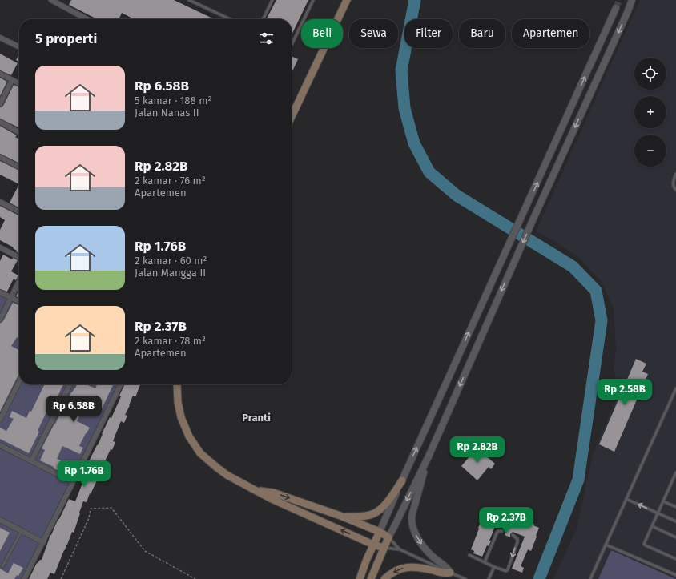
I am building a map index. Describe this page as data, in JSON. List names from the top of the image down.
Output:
{
  "districts": ["Pranti"],
  "page": {
    "chip": [
      "Beli",
      "Sewa",
      "Filter",
      "Baru",
      "Apartemen"
    ],
    "heading": "5 properti",
    "map_buttons": ["+", "−"],
    "list": [
      {
        "name": "Rp 6.58B",
        "note": "5 kamar · 188 m² · Jalan Nanas II"
      },
      {
        "name": "Rp 2.82B",
        "note": "2 kamar · 76 m² · Apartemen"
      },
      {
        "name": "Rp 1.76B",
        "note": "2 kamar · 60 m² · Jalan Mangga II"
      },
      {
        "name": "Rp 2.37B",
        "note": "2 kamar · 78 m² · Apartemen"
      }
    ],
    "price": [
      "Rp 2.58B",
      "Rp 6.58B",
      "Rp 2.82B",
      "Rp 1.76B",
      "Rp 2.37B"
    ]
  }
}
